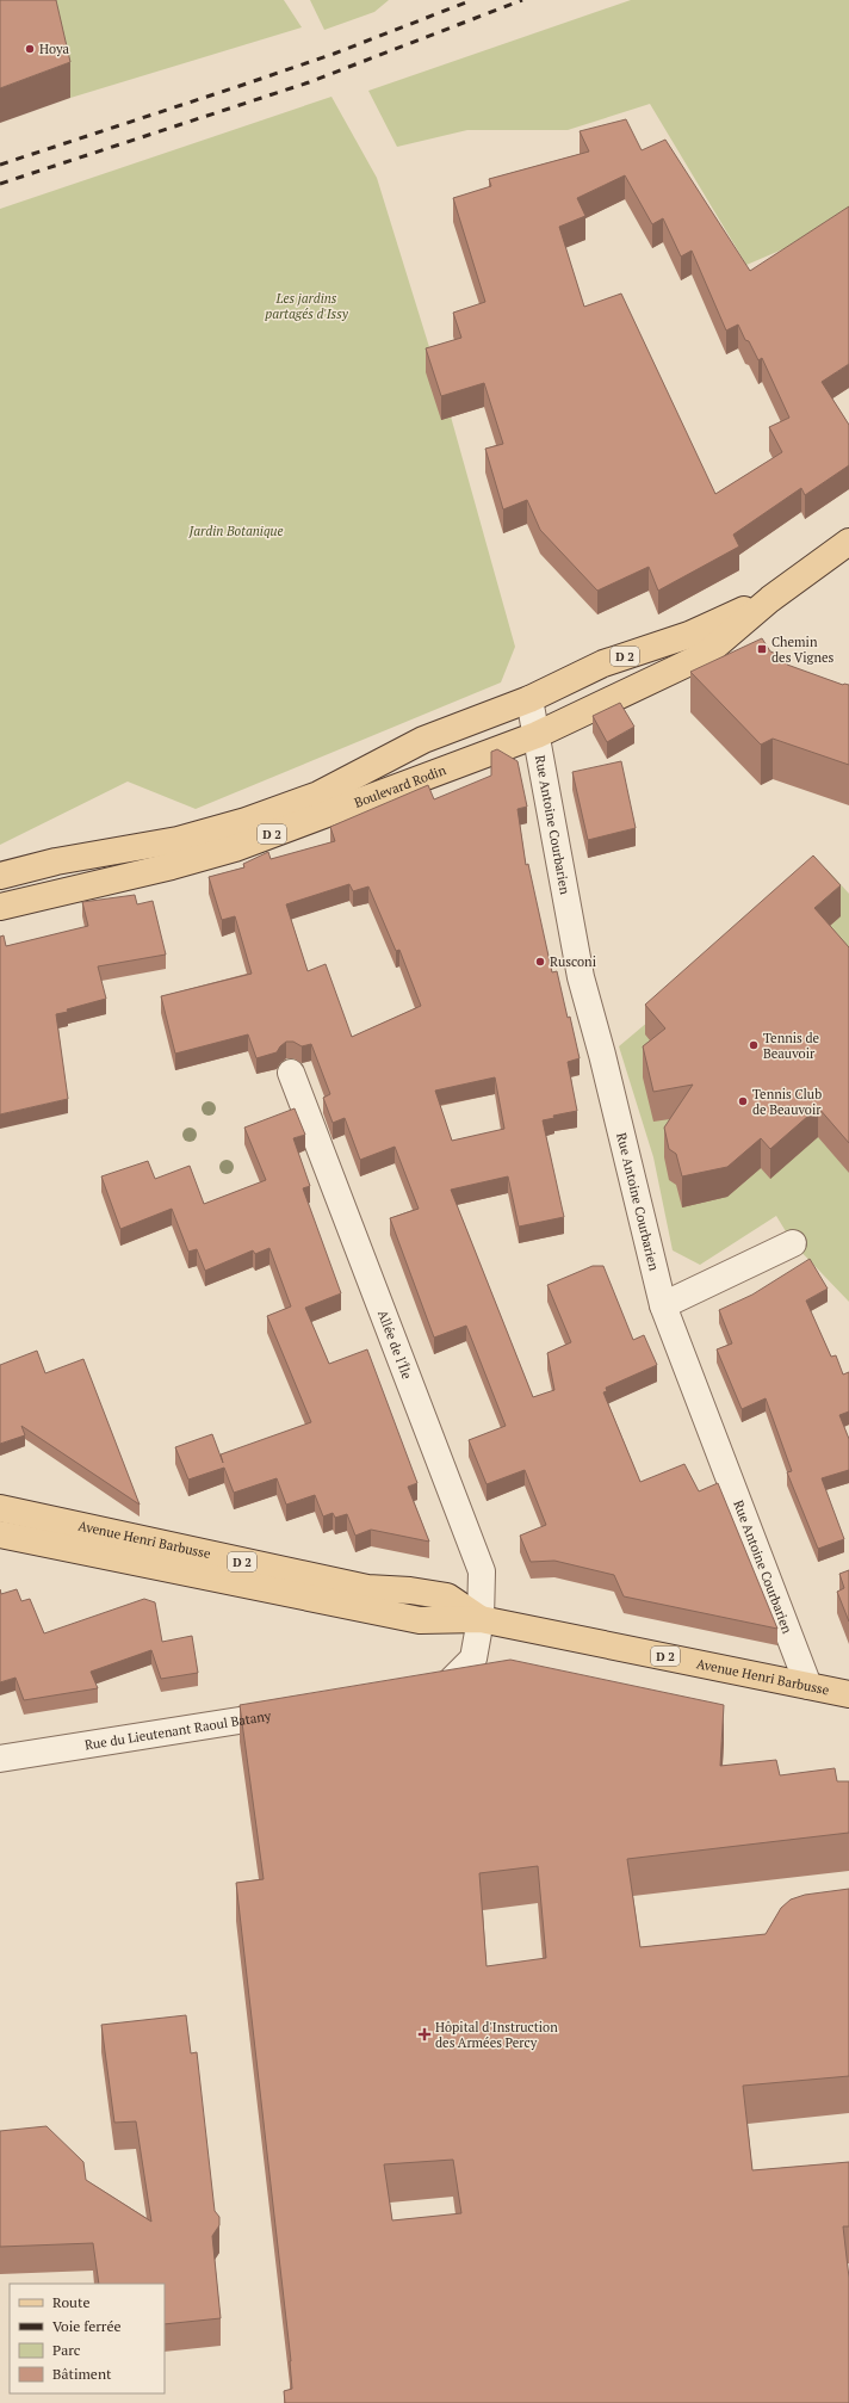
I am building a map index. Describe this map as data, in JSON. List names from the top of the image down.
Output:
{
  "streets": {
    "main road": ["D 2", "Boulevard Rodin", "Avenue Henri Barbusse"],
    "street": ["Rue Antoine Courbarien", "Allée de l'Île", "Rue du Lieutenant Raoul Batany"]
  },
  "crossings": [
    ["Boulevard Rodin", "Rue Antoine Courbarien"],
    ["Rue Antoine Courbarien", "Avenue Henri Barbusse"],
    ["Allée de l'Île", "Avenue Henri Barbusse"]
  ],
  "parks": ["Les jardins partagés d'Issy", "Jardin Botanique"],
  "places": {
    "other": [
      "Hoya",
      "Rusconi",
      "Tennis de Beauvoir",
      "Tennis Club de Beauvoir"
    ],
    "transit": ["Chemin des Vignes"],
    "health": ["Hôpital d'Instruction des Armées Percy"]
  },
  "legend": [
    "Route",
    "Voie ferrée",
    "Parc",
    "Bâtiment"
  ]
}
